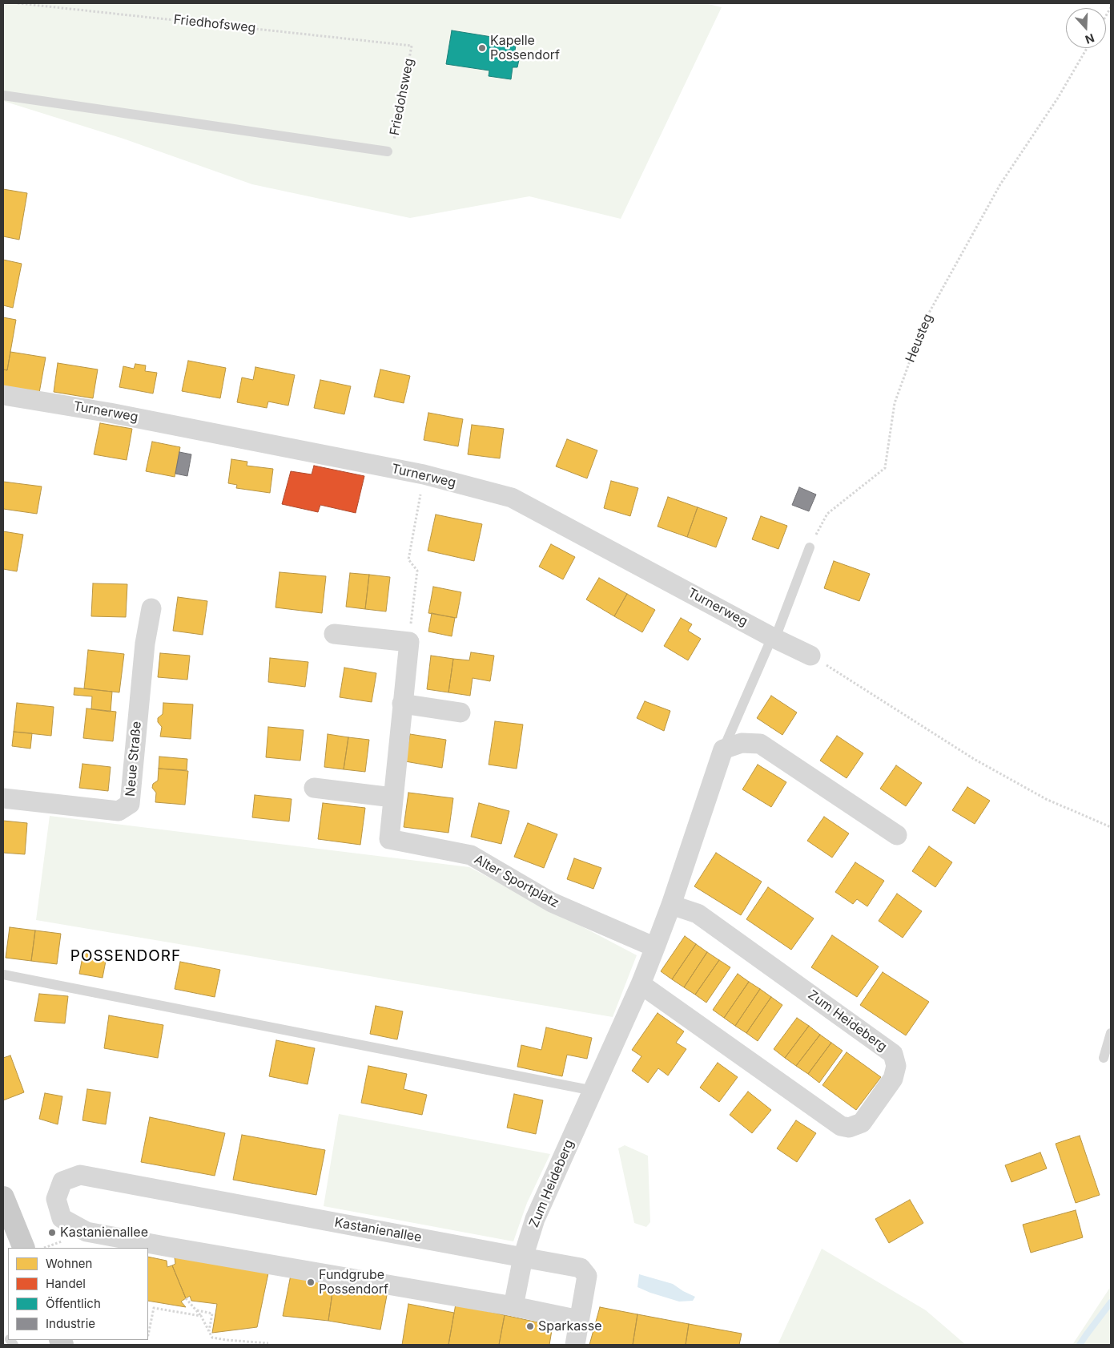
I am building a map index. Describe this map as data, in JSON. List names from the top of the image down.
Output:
{
  "streets": {
    "street": [
      "Turnerweg",
      "Neue Straße",
      "Alter Sportplatz",
      "Zum Heideberg",
      "Kastanienallee"
    ],
    "path": ["Friedhofsweg", "Friedohsweg", "Heusteg"]
  },
  "crossings": [
    ["Friedhofsweg", "Friedohsweg"],
    ["Alter Sportplatz", "Zum Heideberg"],
    ["Zum Heideberg", "Kastanienallee"]
  ],
  "districts": ["POSSENDORF"],
  "places": [
    "Kapelle Possendorf",
    "Kastanienallee",
    "Fundgrube Possendorf",
    "Sparkasse"
  ],
  "legend": [
    "Wohnen",
    "Handel",
    "Öffentlich",
    "Industrie"
  ],
  "north": "bottom"
}
